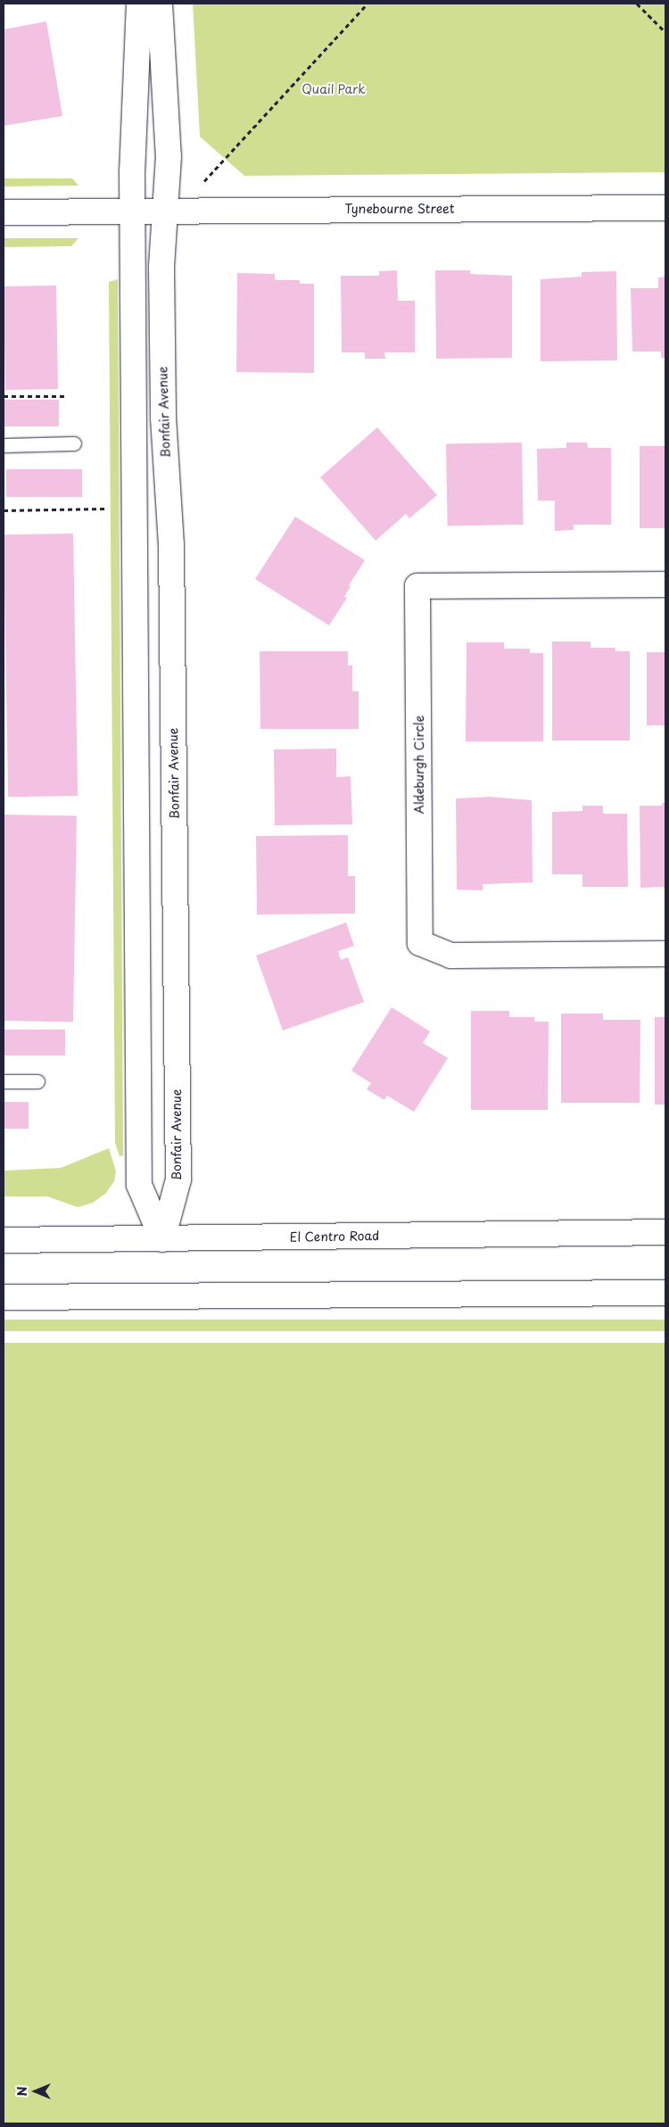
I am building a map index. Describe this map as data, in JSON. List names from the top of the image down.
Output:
{
  "streets": {
    "street": [
      "Tynebourne Street",
      "Bonfair Avenue",
      "Aldeburgh Circle",
      "El Centro Road"
    ]
  },
  "crossings": [
    ["Tynebourne Street", "Bonfair Avenue"],
    ["Bonfair Avenue", "El Centro Road"]
  ],
  "parks": ["Quail Park"],
  "north": "left"
}
